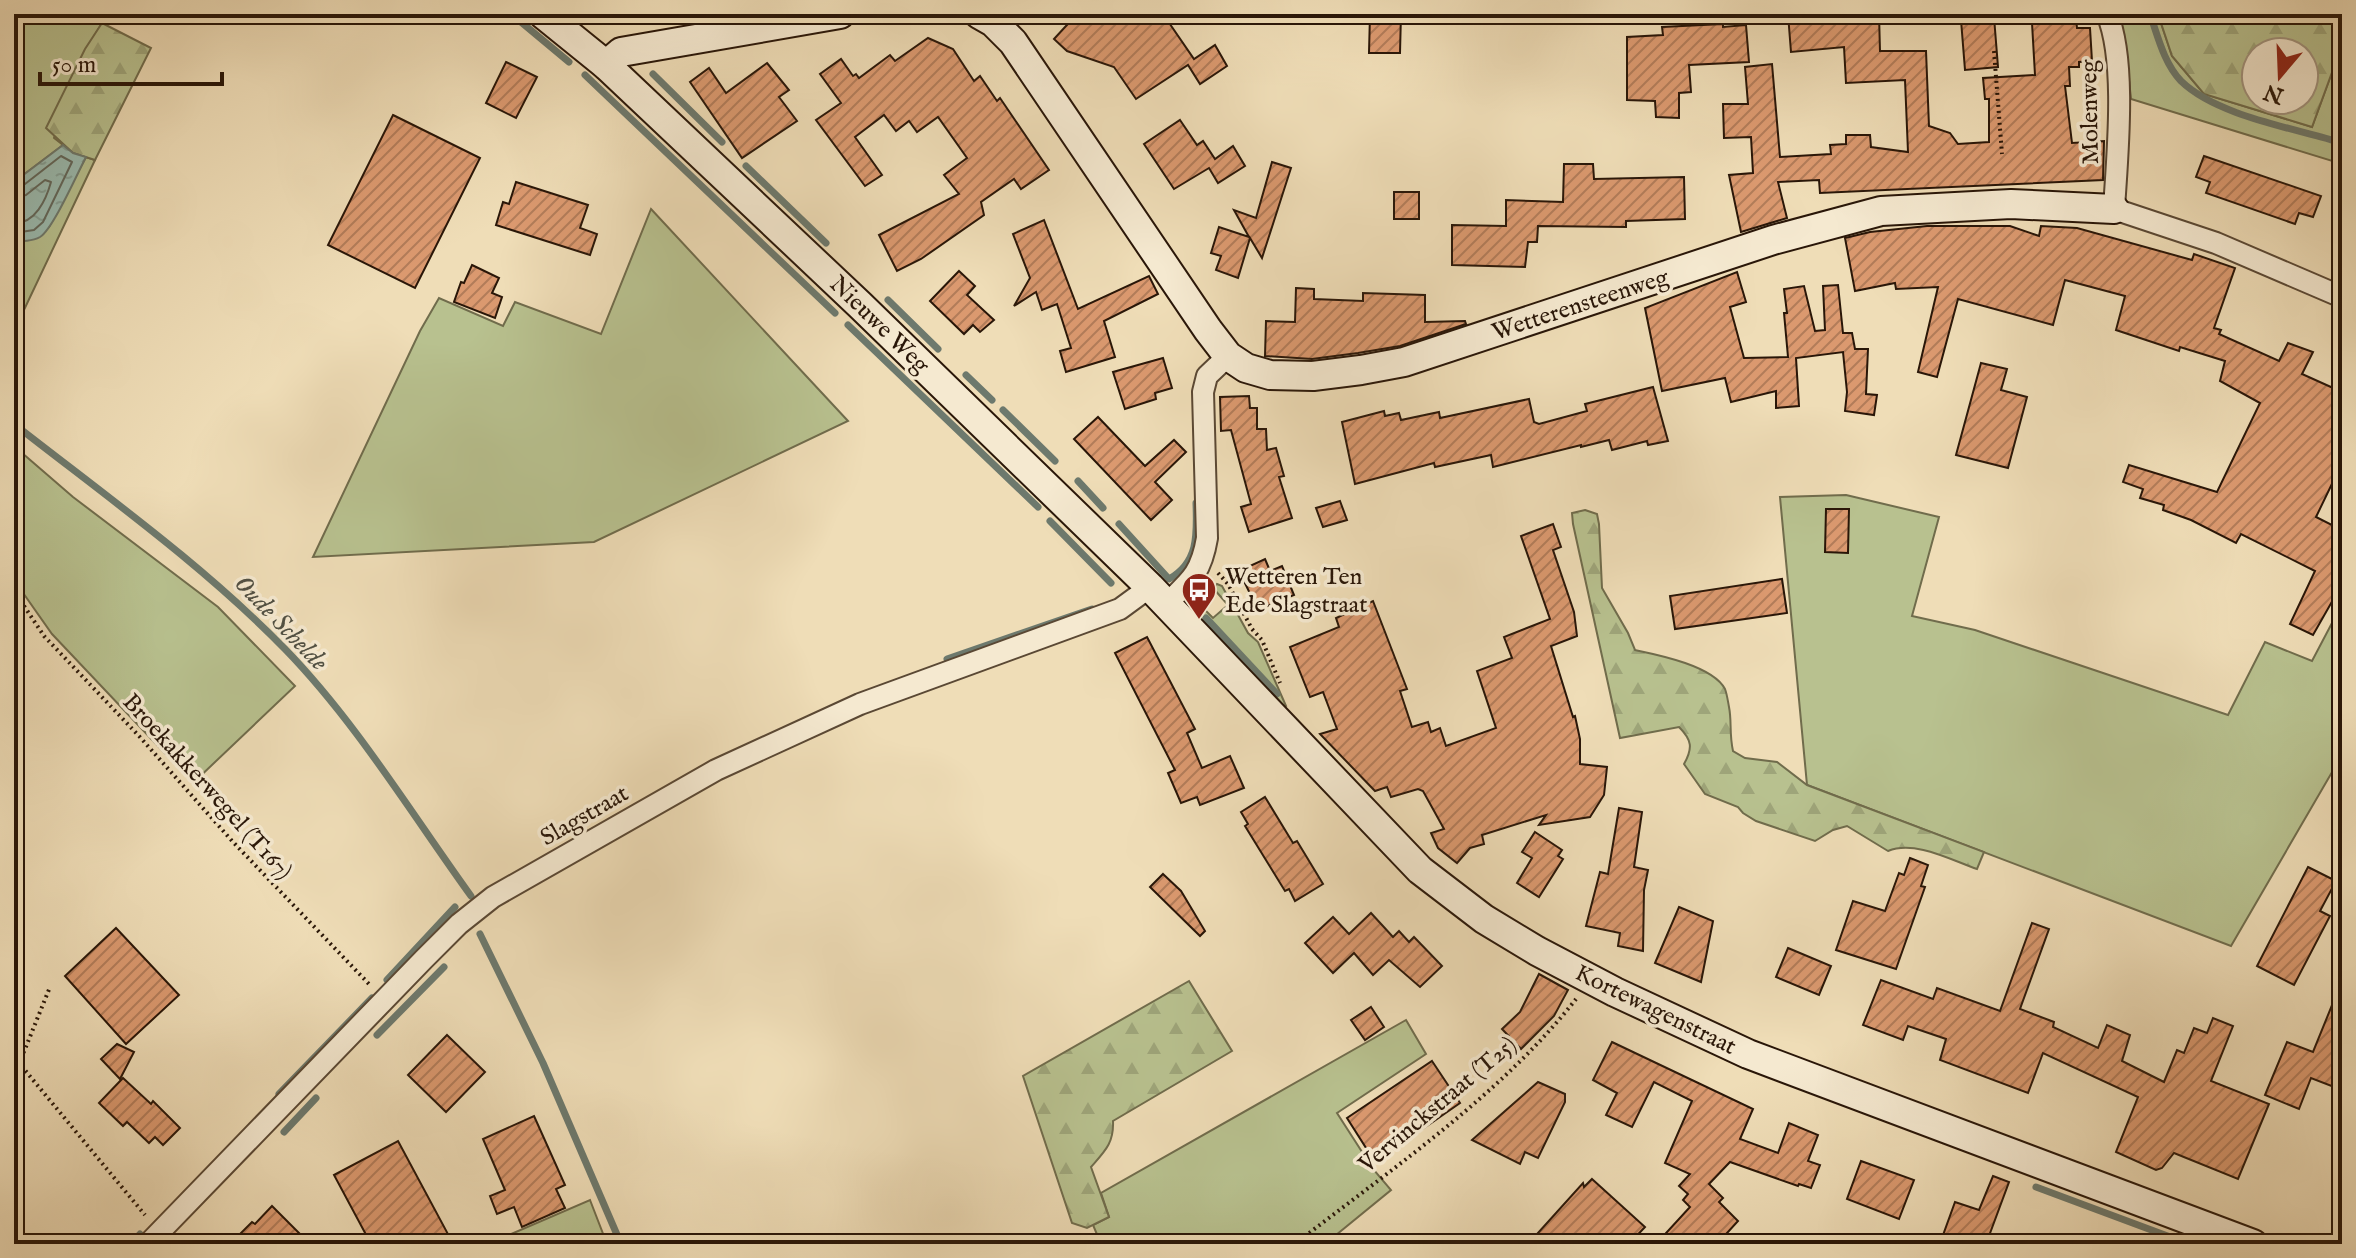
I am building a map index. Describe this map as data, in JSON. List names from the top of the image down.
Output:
{
  "streets": {
    "street": [
      "Molenweg",
      "Wetterensteenweg",
      "Nieuwe Weg",
      "Slagstraat",
      "Kortewagenstraat"
    ],
    "path": ["Broekakkerwegel (T167)", "Vervinckstraat (T25)"]
  },
  "crossings": [
    ["Molenweg", "Wetterensteenweg"],
    ["Nieuwe Weg", "Slagstraat"],
    ["Nieuwe Weg", "Kortewagenstraat"],
    ["Broekakkerwegel (T167)", "Slagstraat"],
    ["Slagstraat", "Kortewagenstraat"],
    ["Kortewagenstraat", "Vervinckstraat (T25)"]
  ],
  "water": ["Oude Schelde"],
  "places": {
    "bus stop": ["Wetteren Ten Ede Slagstraat"]
  },
  "scale_bar": "50 m",
  "north": "bottom"
}
